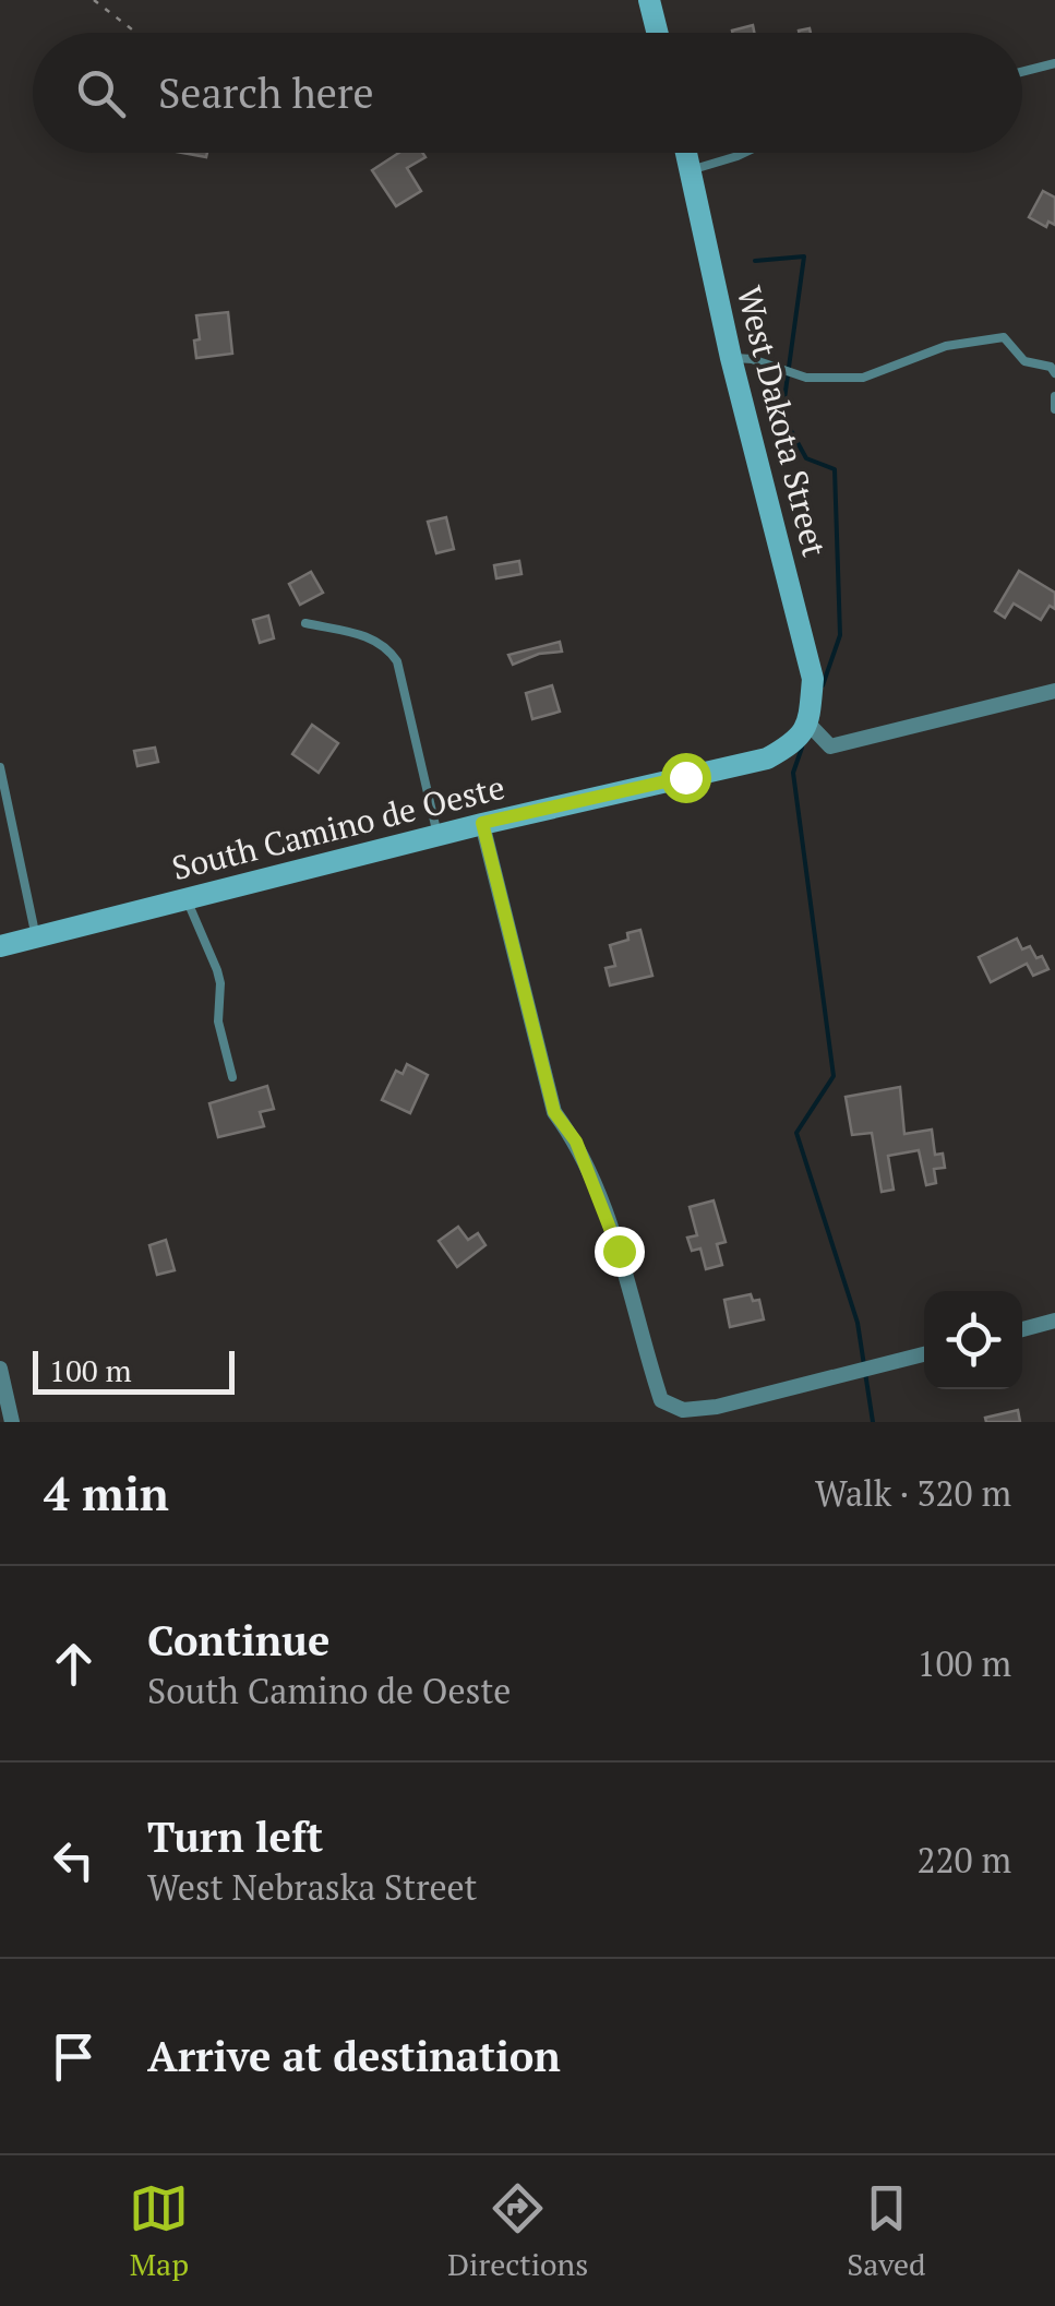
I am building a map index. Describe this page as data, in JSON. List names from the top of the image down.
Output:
{
  "streets": {
    "street": ["West Dakota Street", "South Camino de Oeste"]
  },
  "crossings": [
    ["West Dakota Street", "South Camino de Oeste"]
  ],
  "scale_bar": "100 m",
  "page": {
    "search": "Search here",
    "scale": "100 m",
    "heading": ["4 min", "Walk · 320 m"],
    "list": [
      ["Continue", "South Camino de Oeste", "100 m"],
      ["Turn left", "West Nebraska Street", "220 m"],
      "Arrive at destination"
    ],
    "nav": ["Map", "Directions", "Saved"]
  }
}
